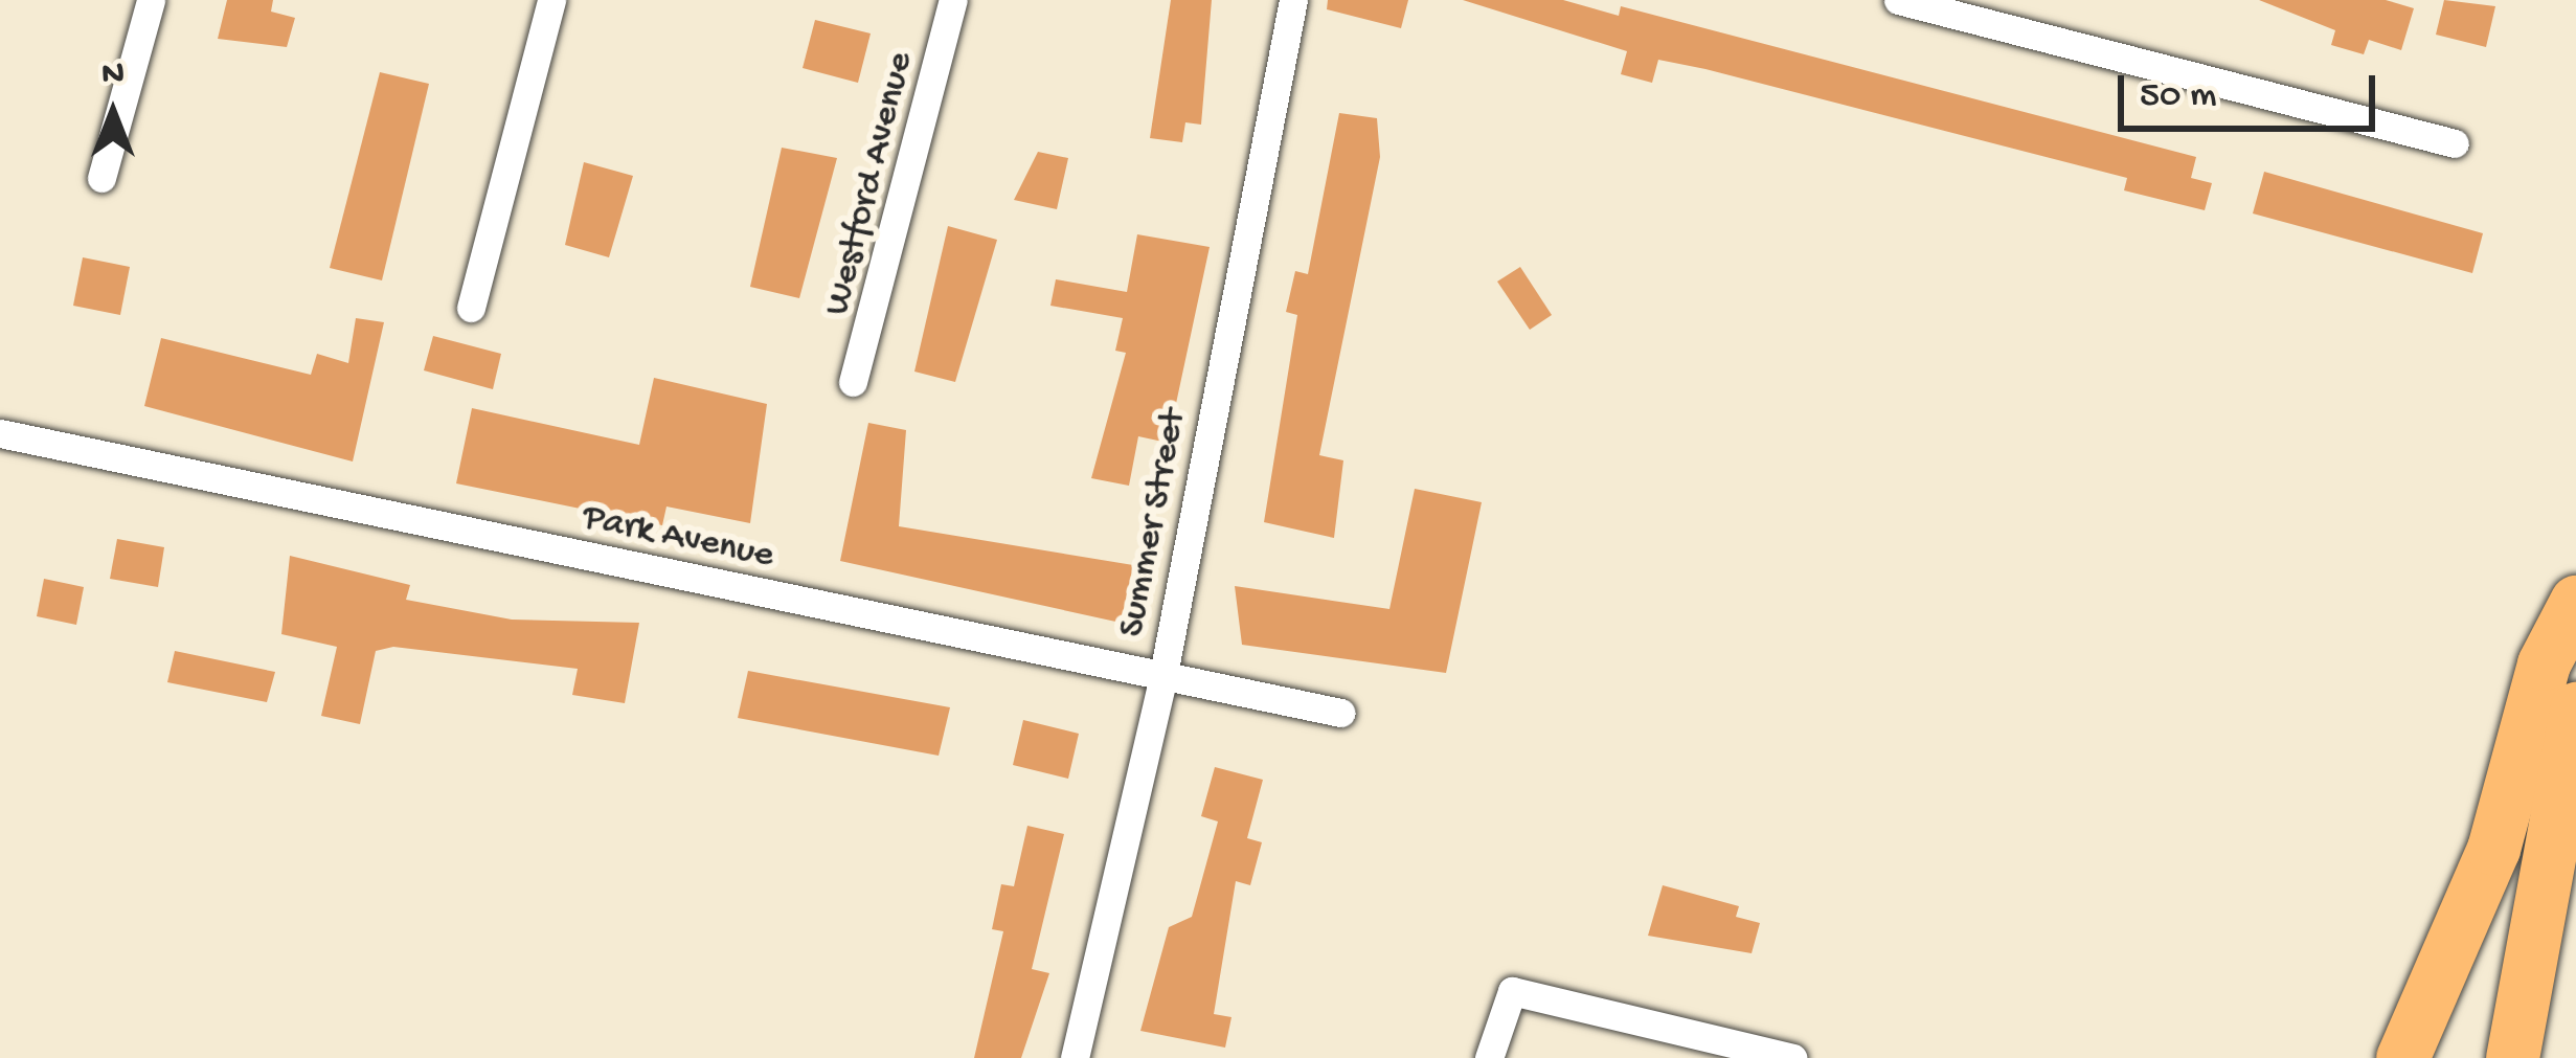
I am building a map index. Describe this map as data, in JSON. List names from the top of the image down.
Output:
{
  "streets": {
    "street": ["Westford Avenue", "Summer Street", "Park Avenue"]
  },
  "crossings": [
    ["Summer Street", "Park Avenue"]
  ],
  "scale_bar": "50 m",
  "north": "top"
}
